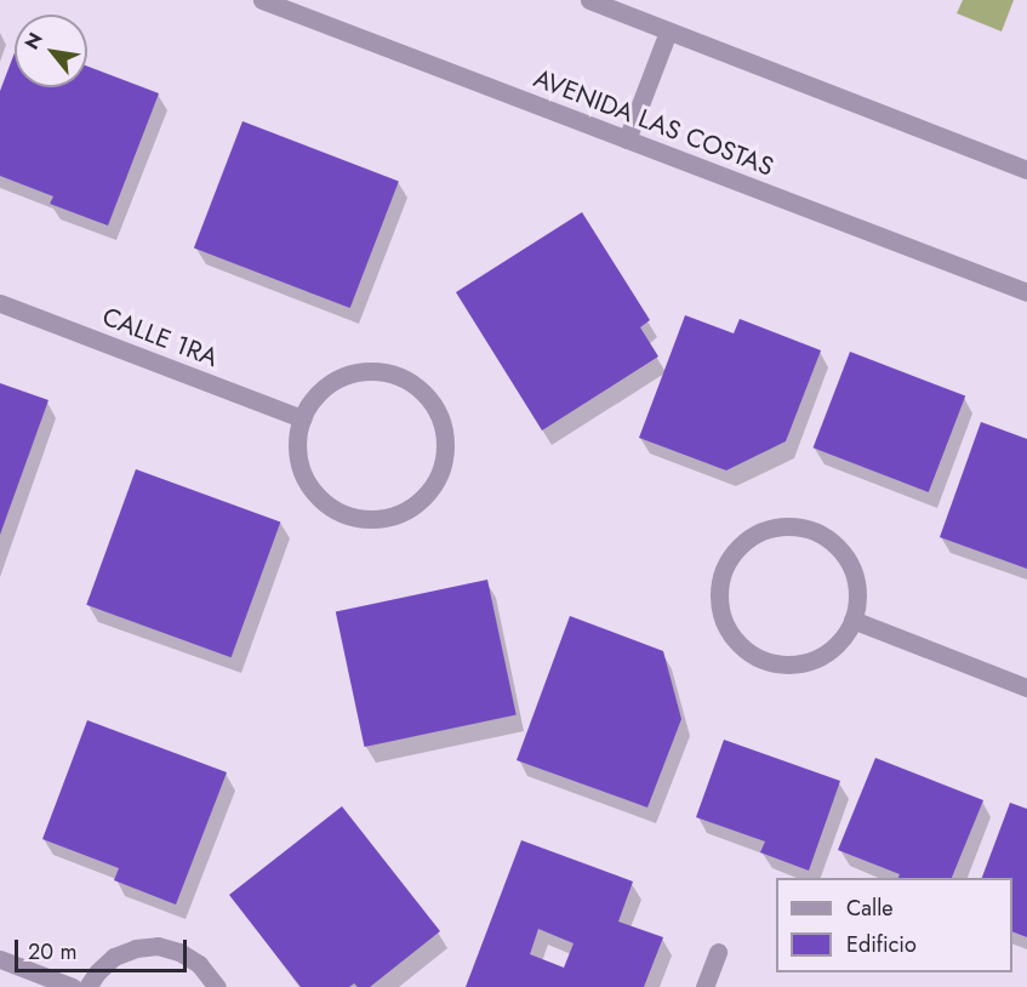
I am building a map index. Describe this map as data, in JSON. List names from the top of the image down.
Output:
{
  "streets": {
    "street": ["AVENIDA LAS COSTAS", "CALLE 1RA"]
  },
  "legend": ["Calle", "Edificio"],
  "scale_bar": "20 m",
  "north": "top left"
}
